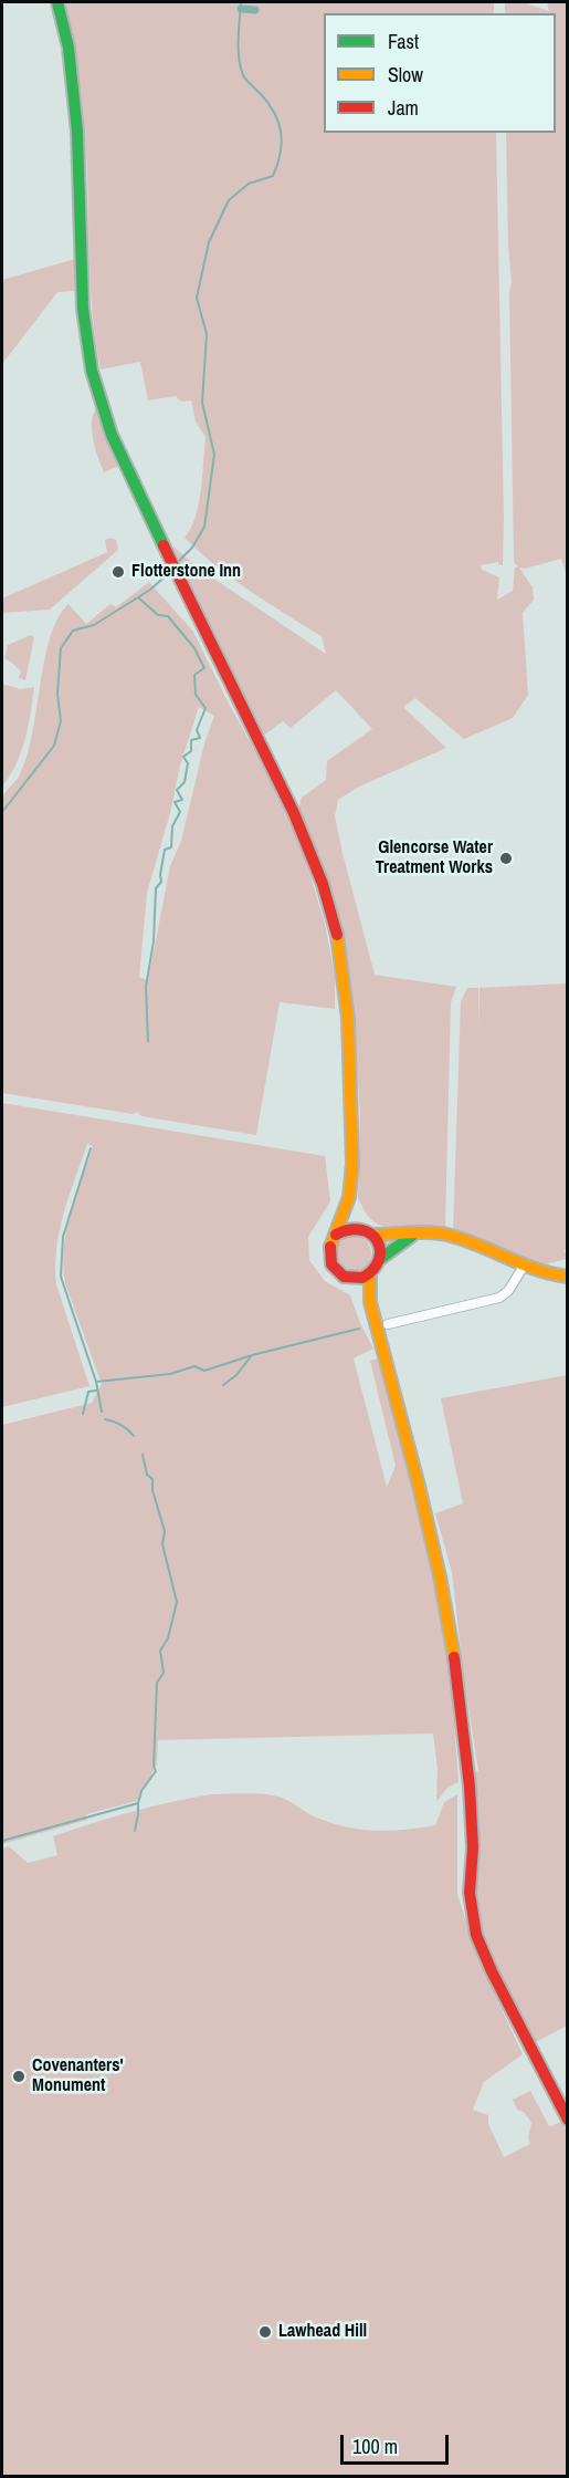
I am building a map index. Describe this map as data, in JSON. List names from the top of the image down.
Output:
{
  "places": [
    "Flotterstone Inn",
    "Glencorse Water Treatment Works",
    "Covenanters' Monument",
    "Lawhead Hill"
  ],
  "legend": ["Fast", "Slow", "Jam"],
  "scale_bar": "100 m"
}
